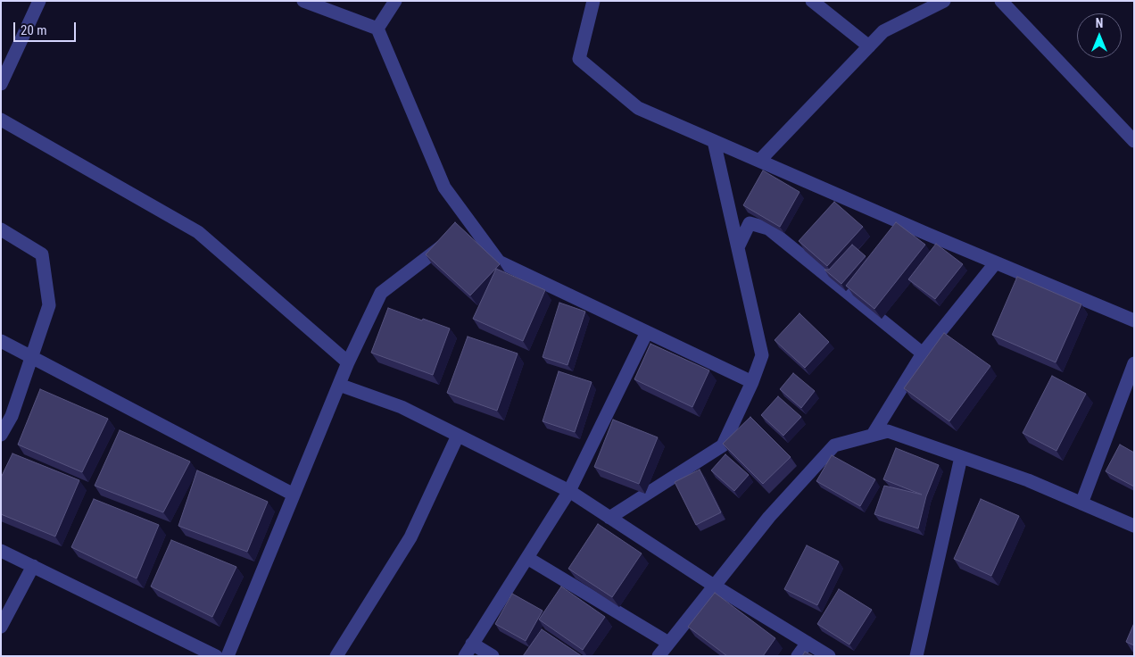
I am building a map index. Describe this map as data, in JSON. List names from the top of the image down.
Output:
{
  "scale_bar": "20 m",
  "north": "top"
}
